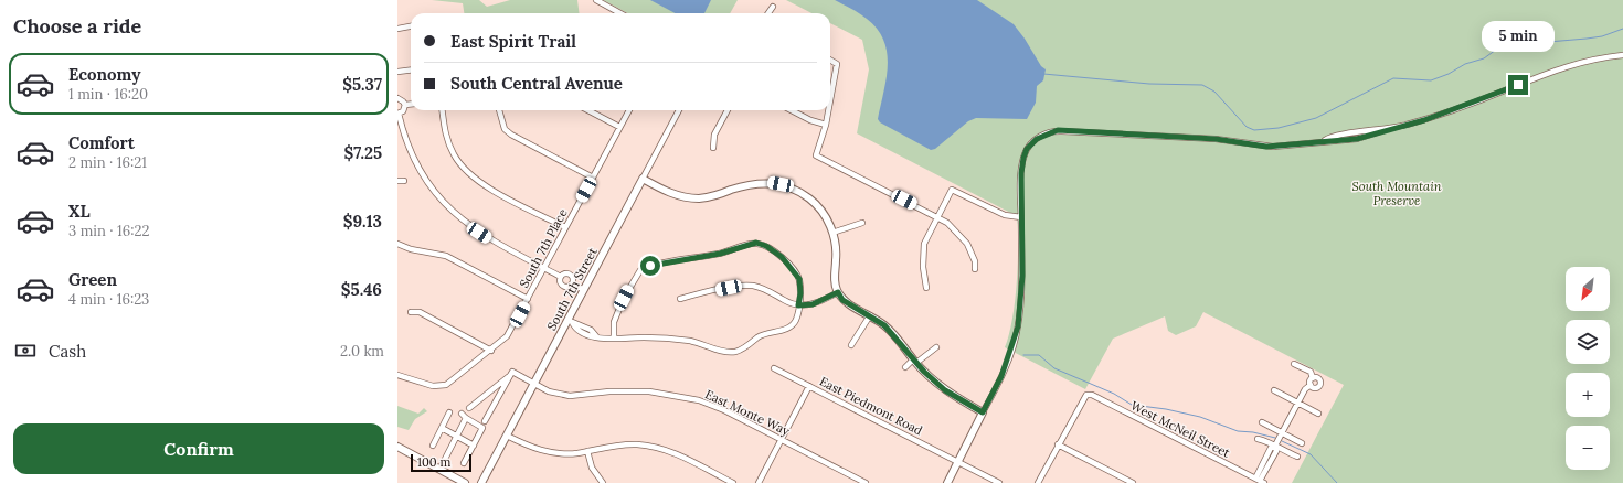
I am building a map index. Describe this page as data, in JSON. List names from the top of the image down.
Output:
{
  "streets": {
    "street": [
      "South 7th Place",
      "South 7th Street",
      "East Piedmont Road",
      "East Monte Way",
      "West McNeil Street"
    ]
  },
  "crossings": [
    ["South 7th Street", "East Monte Way"]
  ],
  "parks": ["South Mountain Preserve"],
  "scale_bar": "100 m",
  "north": "bottom left",
  "page": {
    "heading": "Choose a ride",
    "banner": ["East Spirit Trail", "South Central Avenue"],
    "bubble": "5 min",
    "list": [
      {
        "name": "Economy",
        "note": "1 min · 16:20",
        "value": "$5.37"
      },
      {
        "name": "Comfort",
        "note": "2 min · 16:21",
        "value": "$7.25"
      },
      {
        "name": "XL",
        "note": "3 min · 16:22",
        "value": "$9.13"
      },
      {
        "name": "Green",
        "note": "4 min · 16:23",
        "value": "$5.46"
      }
    ],
    "map_buttons": ["+", "−"],
    "pay": ["Cash", "2.0 km"],
    "buttons": "Confirm",
    "scale": "100 m"
  }
}
